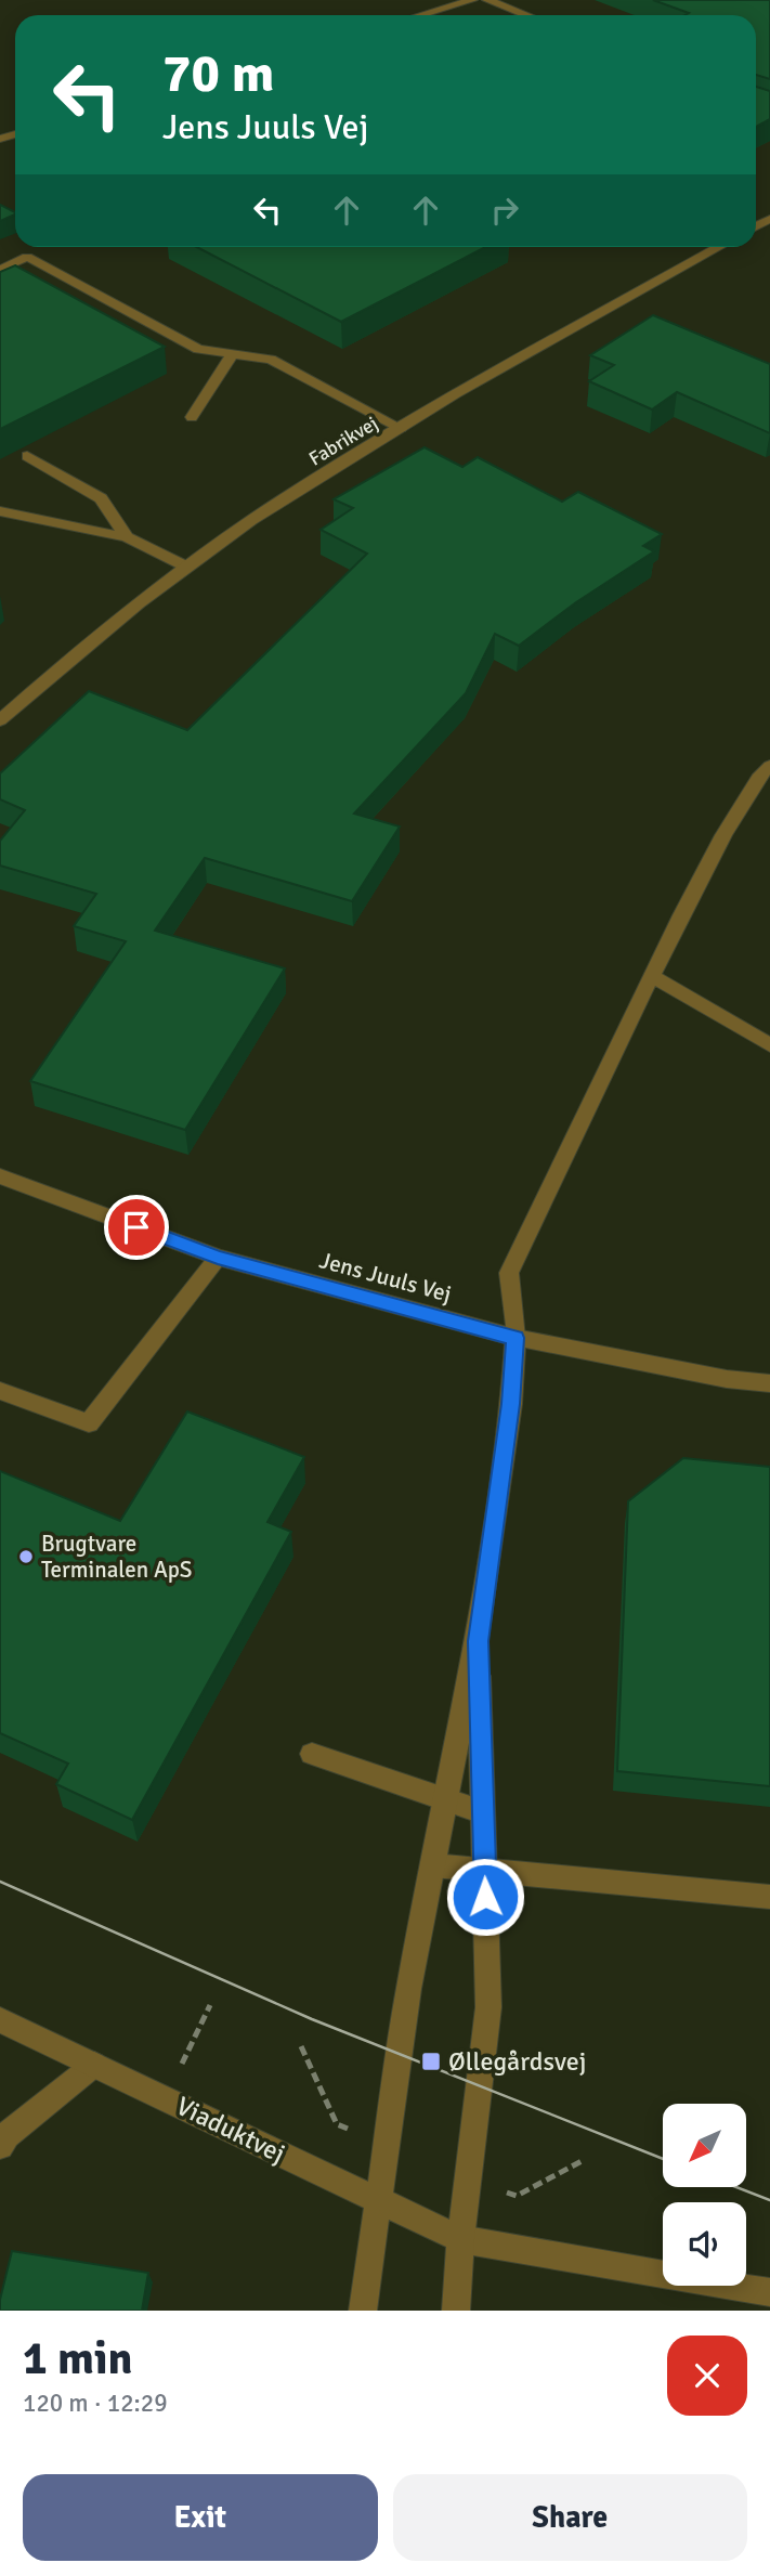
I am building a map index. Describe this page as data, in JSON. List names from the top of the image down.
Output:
{
  "streets": {
    "street": ["Fabrikvej", "Jens Juuls Vej", "Viaduktvej"]
  },
  "places": {
    "other": ["Brugtvare Terminalen ApS"],
    "transit": ["Øllegårdsvej"]
  },
  "north": "bottom left",
  "page": {
    "turn": ["70 m", "Jens Juuls Vej"],
    "heading": ["1 min", "120 m · 12:29"],
    "buttons": ["Exit", "Share"]
  }
}
